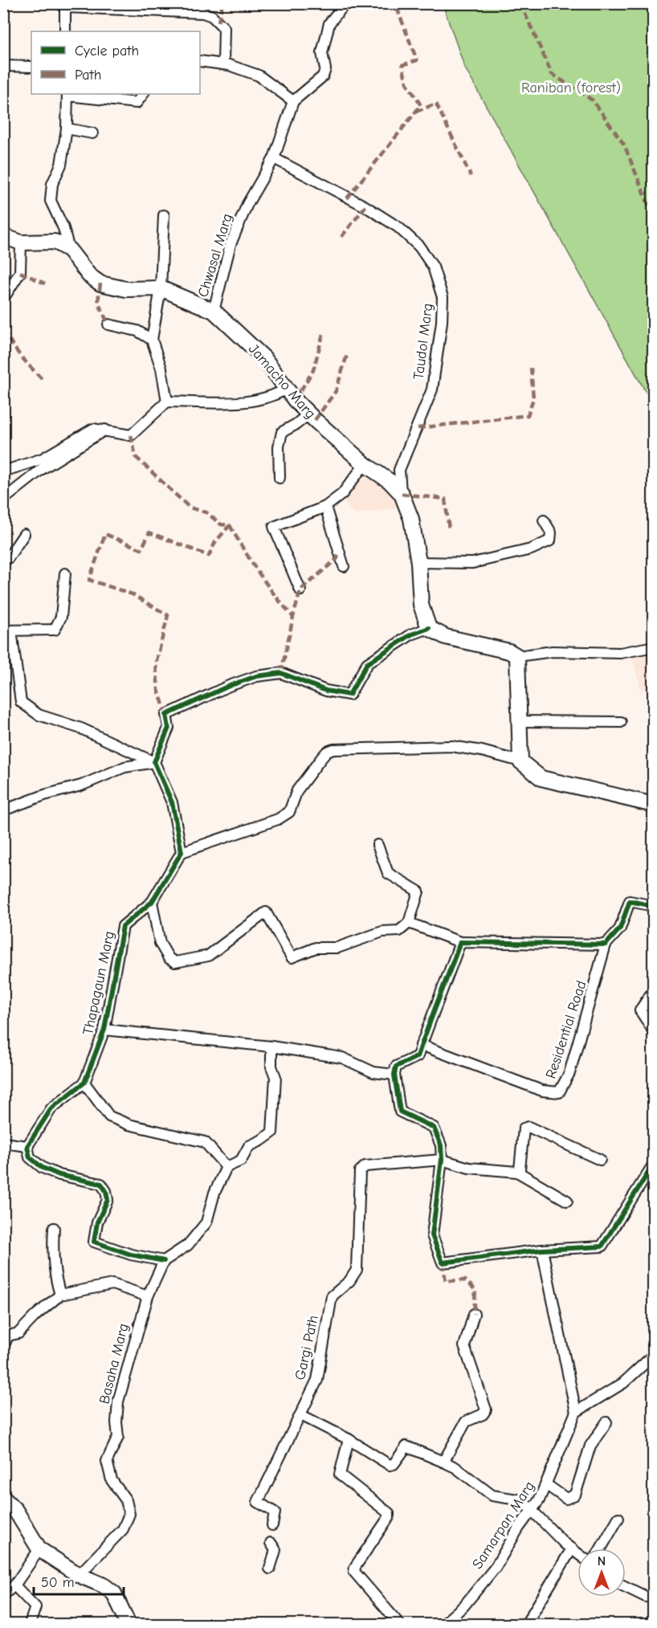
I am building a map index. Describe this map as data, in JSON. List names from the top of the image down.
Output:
{
  "streets": {
    "street": [
      "Chwasal Marg",
      "Taudol Marg",
      "Jamacho Marg",
      "Thapagaun Marg",
      "Residential Road",
      "Gargi Path",
      "Basaha Marg",
      "Samarpan Marg"
    ]
  },
  "crossings": [
    ["Chwasal Marg", "Taudol Marg"],
    ["Chwasal Marg", "Jamacho Marg"],
    ["Taudol Marg", "Jamacho Marg"]
  ],
  "parks": ["Raniban (forest)"],
  "legend": ["Cycle path", "Path"],
  "scale_bar": "50 m",
  "north": "top"
}
